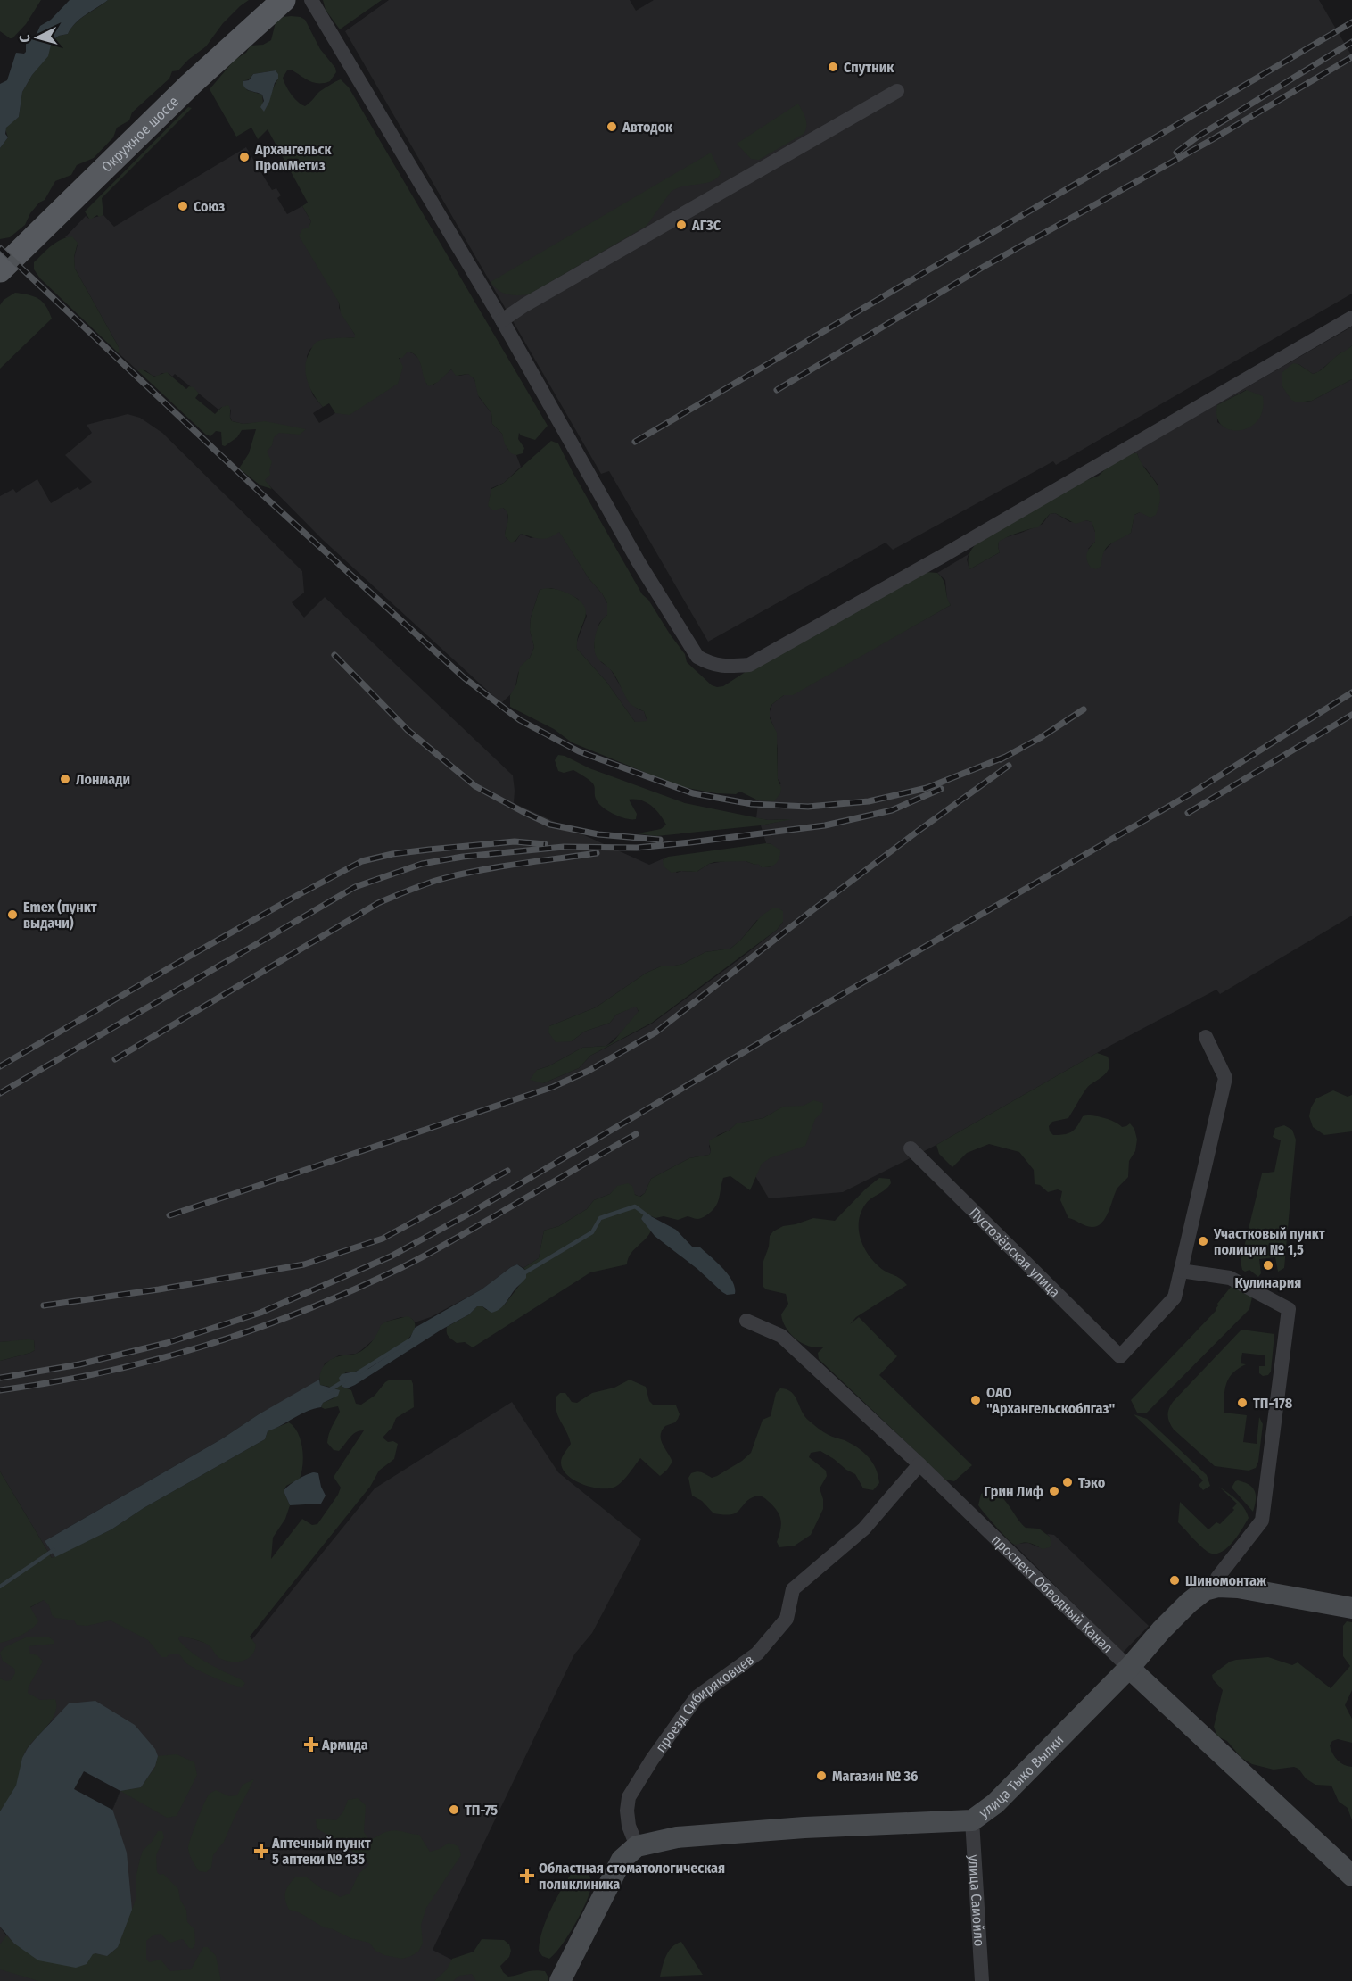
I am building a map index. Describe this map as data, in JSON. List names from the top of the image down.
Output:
{
  "streets": {
    "main road": ["Окружное шоссе"],
    "street": [
      "Пустозёрская улица",
      "проспект Обводный Канал",
      "проезд Сибиряковцев",
      "улица Тыко Вылки",
      "улица Самойло"
    ]
  },
  "crossings": [
    ["проспект Обводный Канал", "проезд Сибиряковцев"],
    ["проспект Обводный Канал", "улица Тыко Вылки"],
    ["проезд Сибиряковцев", "улица Тыко Вылки"],
    ["улица Тыко Вылки", "улица Самойло"]
  ],
  "places": {
    "other": [
      "Спутник",
      "Автодок",
      "Архангельск ПромМетиз",
      "Союз",
      "АГЗС",
      "Лонмади",
      "Emex (пункт выдачи)",
      "Участковый пункт полиции № 1,5",
      "Кулинария",
      "ОАО \"Архангельскоблгаз\"",
      "ТП-178",
      "Тэко",
      "Грин Лиф",
      "Шиномонтаж",
      "Магазин № 36",
      "ТП-75"
    ],
    "health": ["Армида", "Аптечный пункт 5 аптеки № 135", "Областная стоматологическая поликлиника"]
  },
  "north": "left"
}
